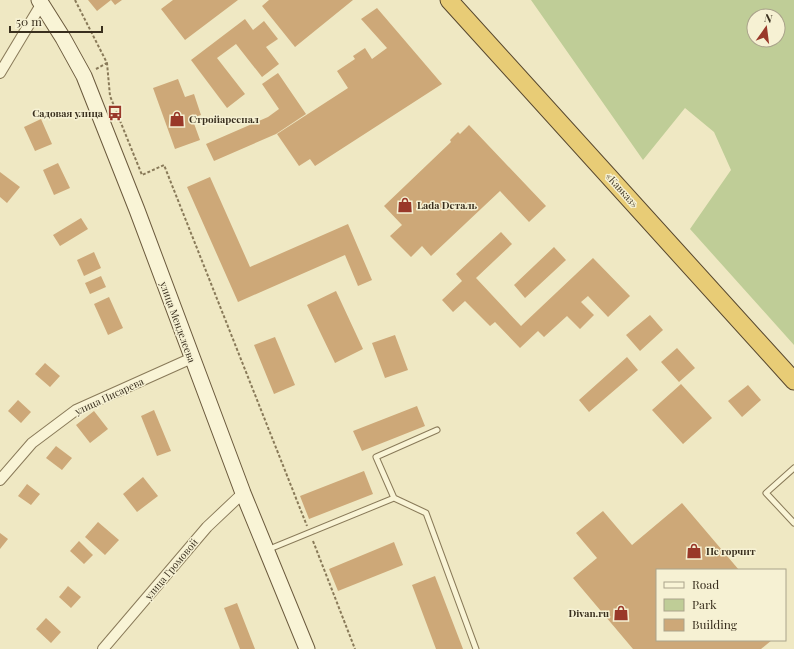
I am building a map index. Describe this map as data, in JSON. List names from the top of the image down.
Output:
{
  "streets": {
    "highway": ["«Кавказ»"],
    "main road": ["улица Менделеева"],
    "street": ["улица Писарева", "улица Громовой"]
  },
  "crossings": [
    ["улица Менделеева", "улица Писарева"],
    ["улица Менделеева", "улица Громовой"]
  ],
  "places": {
    "bus stop": ["Садовая улица"],
    "shop": [
      "Стройарсенал",
      "Lada Dеталь",
      "Не горчит",
      "Divan.ru"
    ]
  },
  "legend": ["Road", "Park", "Building"],
  "scale_bar": "50 m",
  "north": "top"
}
